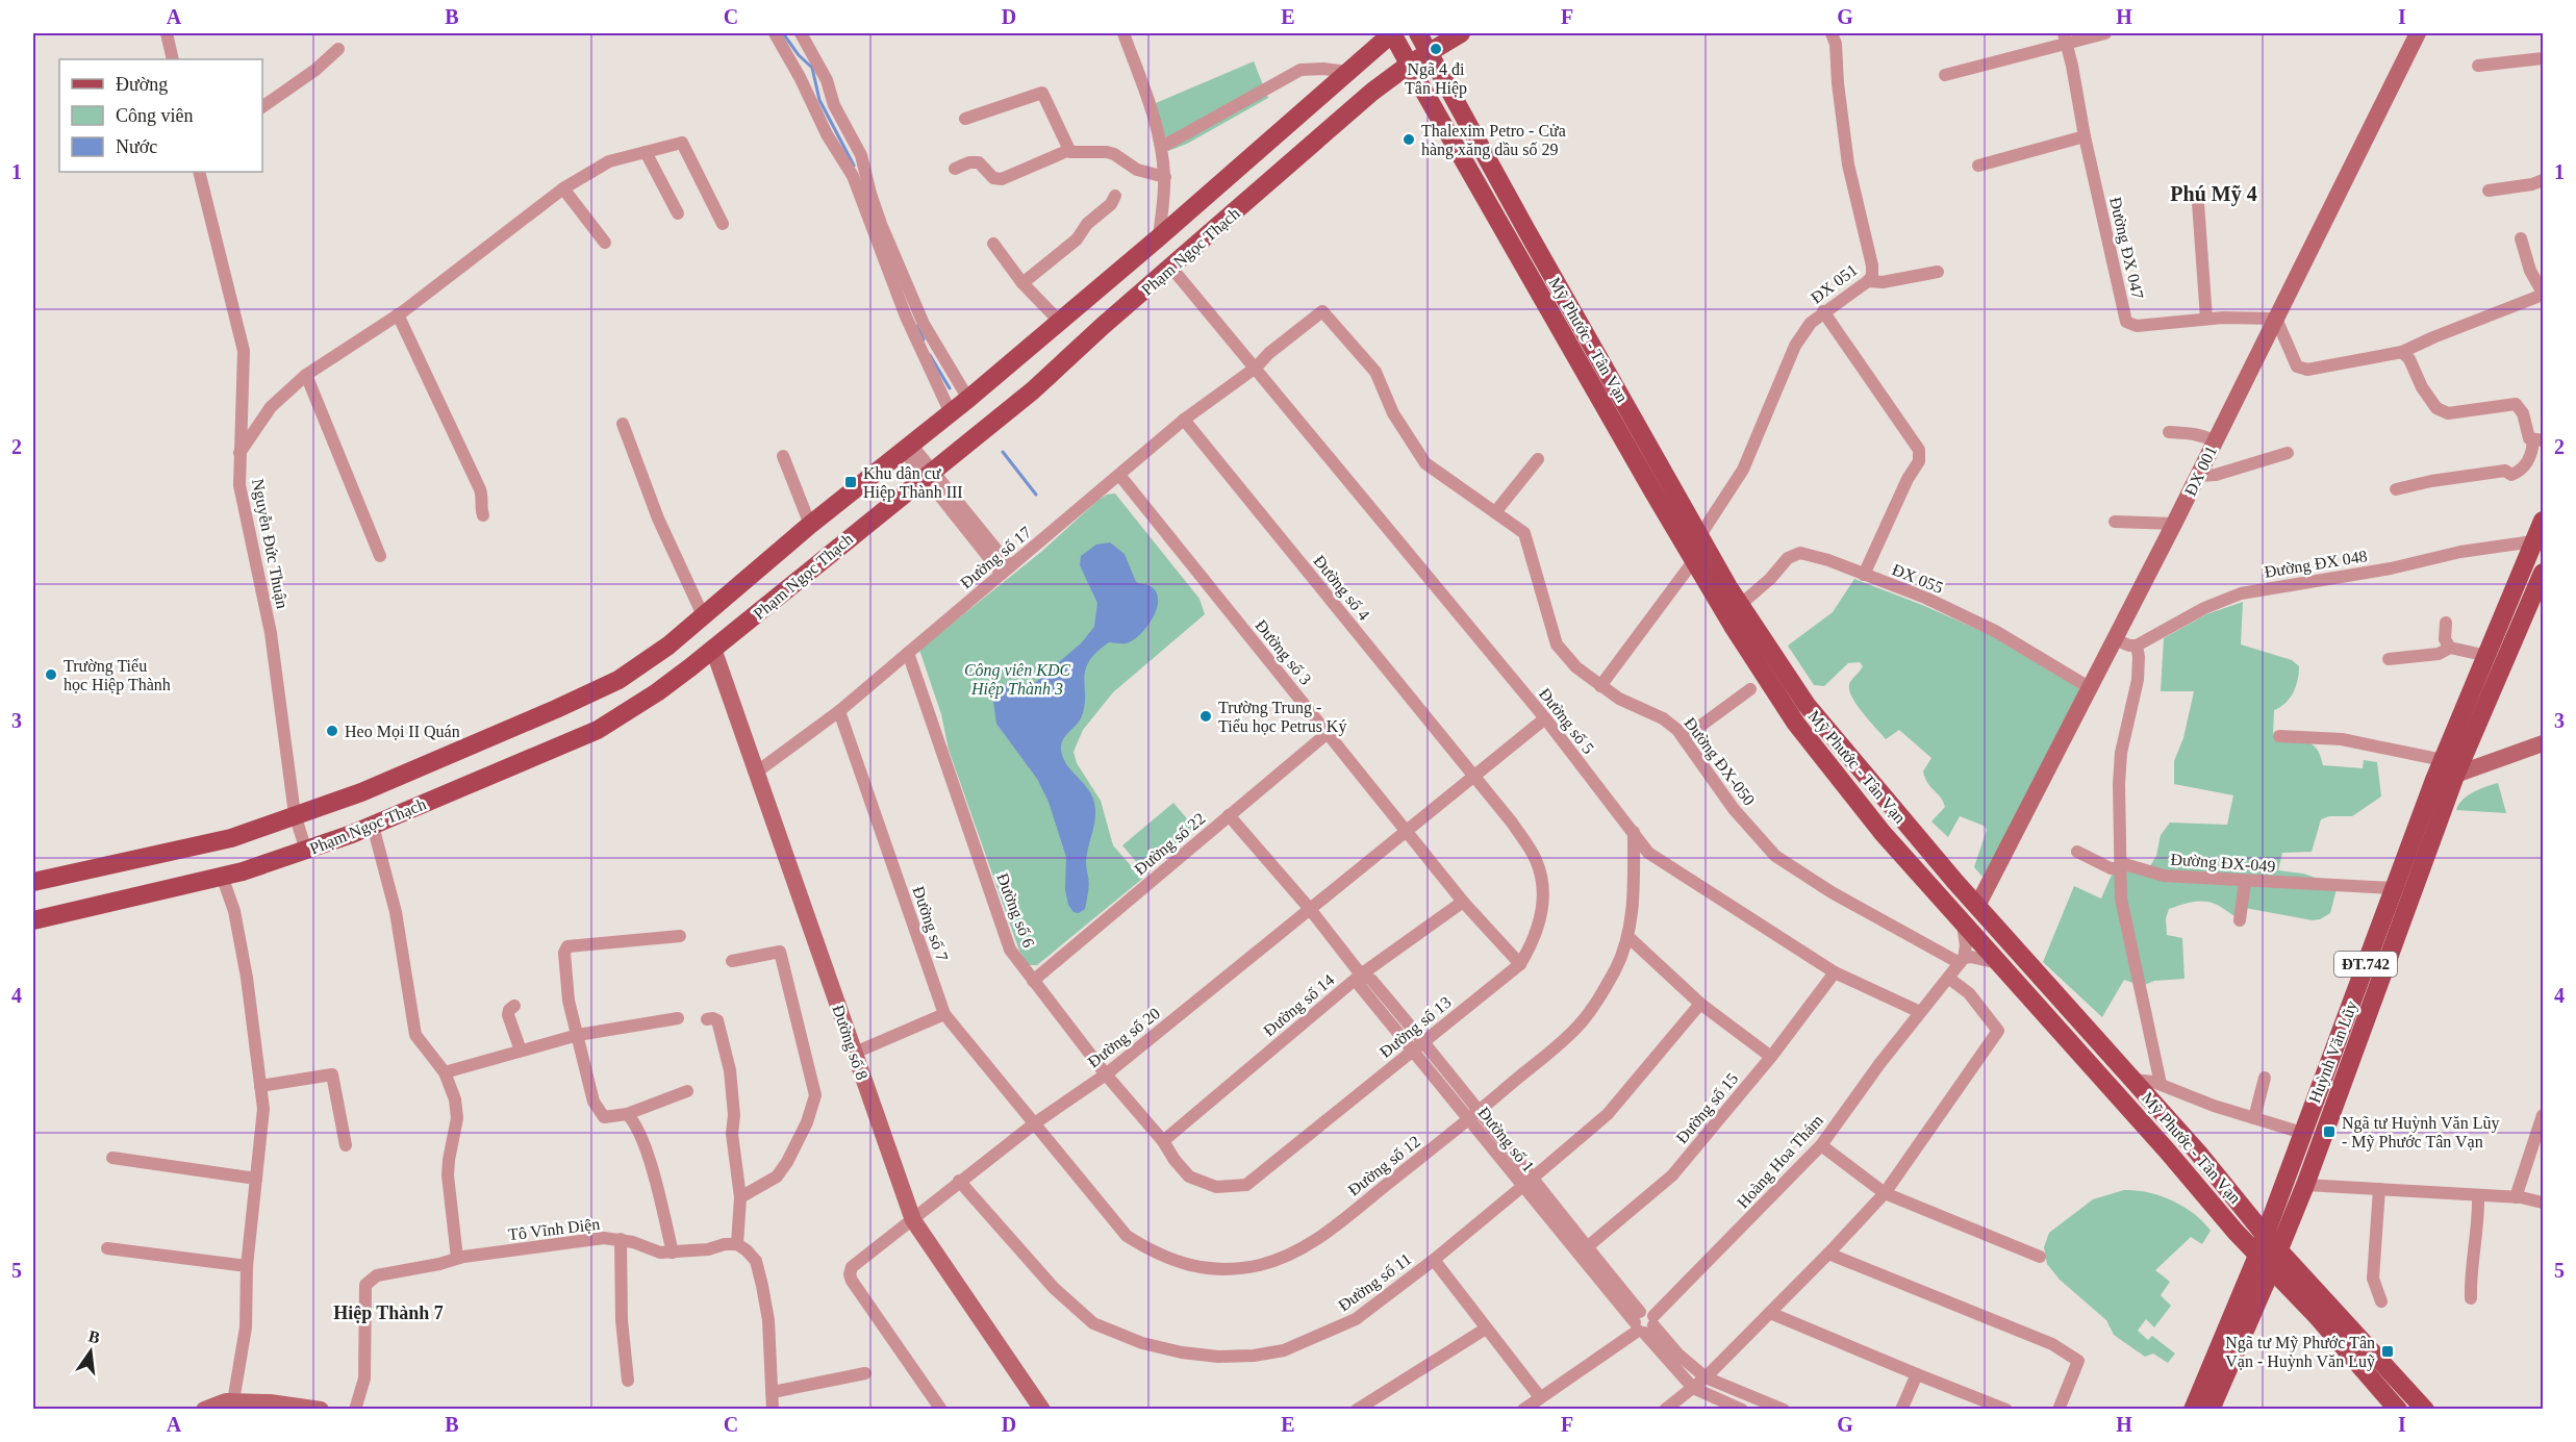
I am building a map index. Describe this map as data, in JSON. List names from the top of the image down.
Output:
{
  "streets": {
    "main road": [
      "Phạm Ngọc Thạch",
      "Mỹ Phước - Tân Vạn",
      "ĐT.742",
      "Huỳnh Văn Lũy"
    ],
    "street": [
      "Đường ĐX 047",
      "ĐX 051",
      "ĐX 001",
      "Nguyễn Đức Thuận",
      "Đường số 17",
      "Đường ĐX 048",
      "ĐX 055",
      "Đường số 4",
      "Đường số 3",
      "Đường số 5",
      "Đường ĐX-050",
      "Đường số 22",
      "Đường ĐX-049",
      "Đường số 6",
      "Đường số 7",
      "Đường số 14",
      "Đường số 13",
      "Đường số 20",
      "Đường số 8",
      "Đường số 15",
      "Đường số 1",
      "Hoàng Hoa Thám",
      "Đường số 12",
      "Tô Vĩnh Diện",
      "Đường số 11"
    ]
  },
  "crossings": [
    ["Đường ĐX 047", "ĐX 001"],
    ["Phạm Ngọc Thạch", "Mỹ Phước - Tân Vạn"],
    ["Phạm Ngọc Thạch", "Nguyễn Đức Thuận"],
    ["Phạm Ngọc Thạch", "Đường số 5"],
    ["Phạm Ngọc Thạch", "Đường số 8"],
    ["ĐX 051", "Mỹ Phước - Tân Vạn"],
    ["Mỹ Phước - Tân Vạn", "ĐX 001"],
    ["Mỹ Phước - Tân Vạn", "ĐX 055"],
    ["Mỹ Phước - Tân Vạn", "Huỳnh Văn Lũy"],
    ["ĐX 001", "ĐX 055"],
    ["Đường số 17", "Đường số 4"],
    ["Đường số 17", "Đường số 3"],
    ["Đường số 17", "Đường số 5"],
    ["Đường số 17", "Đường ĐX-050"],
    ["Đường số 17", "Đường số 6"],
    ["Đường số 17", "Đường số 7"],
    ["Đường số 17", "Đường số 8"],
    ["Đường ĐX 048", "Huỳnh Văn Lũy"],
    ["Đường số 4", "Đường số 13"],
    ["Đường số 4", "Đường số 20"],
    ["Đường số 3", "Đường số 22"],
    ["Đường số 3", "Đường số 14"],
    ["Đường số 3", "Đường số 13"],
    ["Đường số 3", "Đường số 20"],
    ["Đường số 5", "Đường số 20"],
    ["Đường số 5", "Đường số 15"],
    ["Đường số 5", "Hoàng Hoa Thám"],
    ["Đường số 5", "Đường số 12"],
    ["Đường ĐX-050", "Hoàng Hoa Thám"],
    ["Đường số 22", "Đường số 6"],
    ["Đường số 22", "Đường số 1"],
    ["Đường ĐX-049", "Huỳnh Văn Lũy"],
    ["Đường số 6", "Đường số 14"],
    ["Đường số 6", "Đường số 13"],
    ["Đường số 6", "Đường số 20"],
    ["Đường số 7", "Đường số 20"],
    ["Đường số 7", "Đường số 12"],
    ["Đường số 14", "Đường số 13"],
    ["Đường số 14", "Đường số 1"],
    ["Đường số 13", "Đường số 20"],
    ["Đường số 13", "Đường số 1"],
    ["Đường số 20", "Đường số 8"],
    ["Đường số 20", "Đường số 1"],
    ["Đường số 20", "Đường số 12"],
    ["Đường số 20", "Đường số 11"],
    ["Đường số 15", "Đường số 1"],
    ["Đường số 1", "Hoàng Hoa Thám"],
    ["Đường số 1", "Đường số 12"],
    ["Đường số 1", "Đường số 11"]
  ],
  "districts": ["Phú Mỹ 4", "Hiệp Thành 7"],
  "parks": ["Công viên KDC Hiệp Thành 3"],
  "places": {
    "other": [
      "Ngã 4 đi Tân Hiệp",
      "Thalexim Petro - Cửa hàng xăng dầu số 29",
      "Trường Tiểu học Hiệp Thành",
      "Trường Trung - Tiểu học Petrus Ký",
      "Heo Mọi II Quán"
    ],
    "transit": ["Khu dân cư Hiệp Thành III", "Ngã tư Huỳnh Văn Lũy - Mỹ Phước Tân Vạn", "Ngã tư Mỹ Phước Tân Vạn - Huỳnh Văn Luỹ"]
  },
  "legend": ["Đường", "Công viên", "Nước"],
  "north": "top",
  "grid": {
    "columns": [
      "A",
      "B",
      "C",
      "D",
      "E",
      "F",
      "G",
      "H",
      "I"
    ],
    "rows": [
      "1",
      "2",
      "3",
      "4",
      "5"
    ]
  }
}
